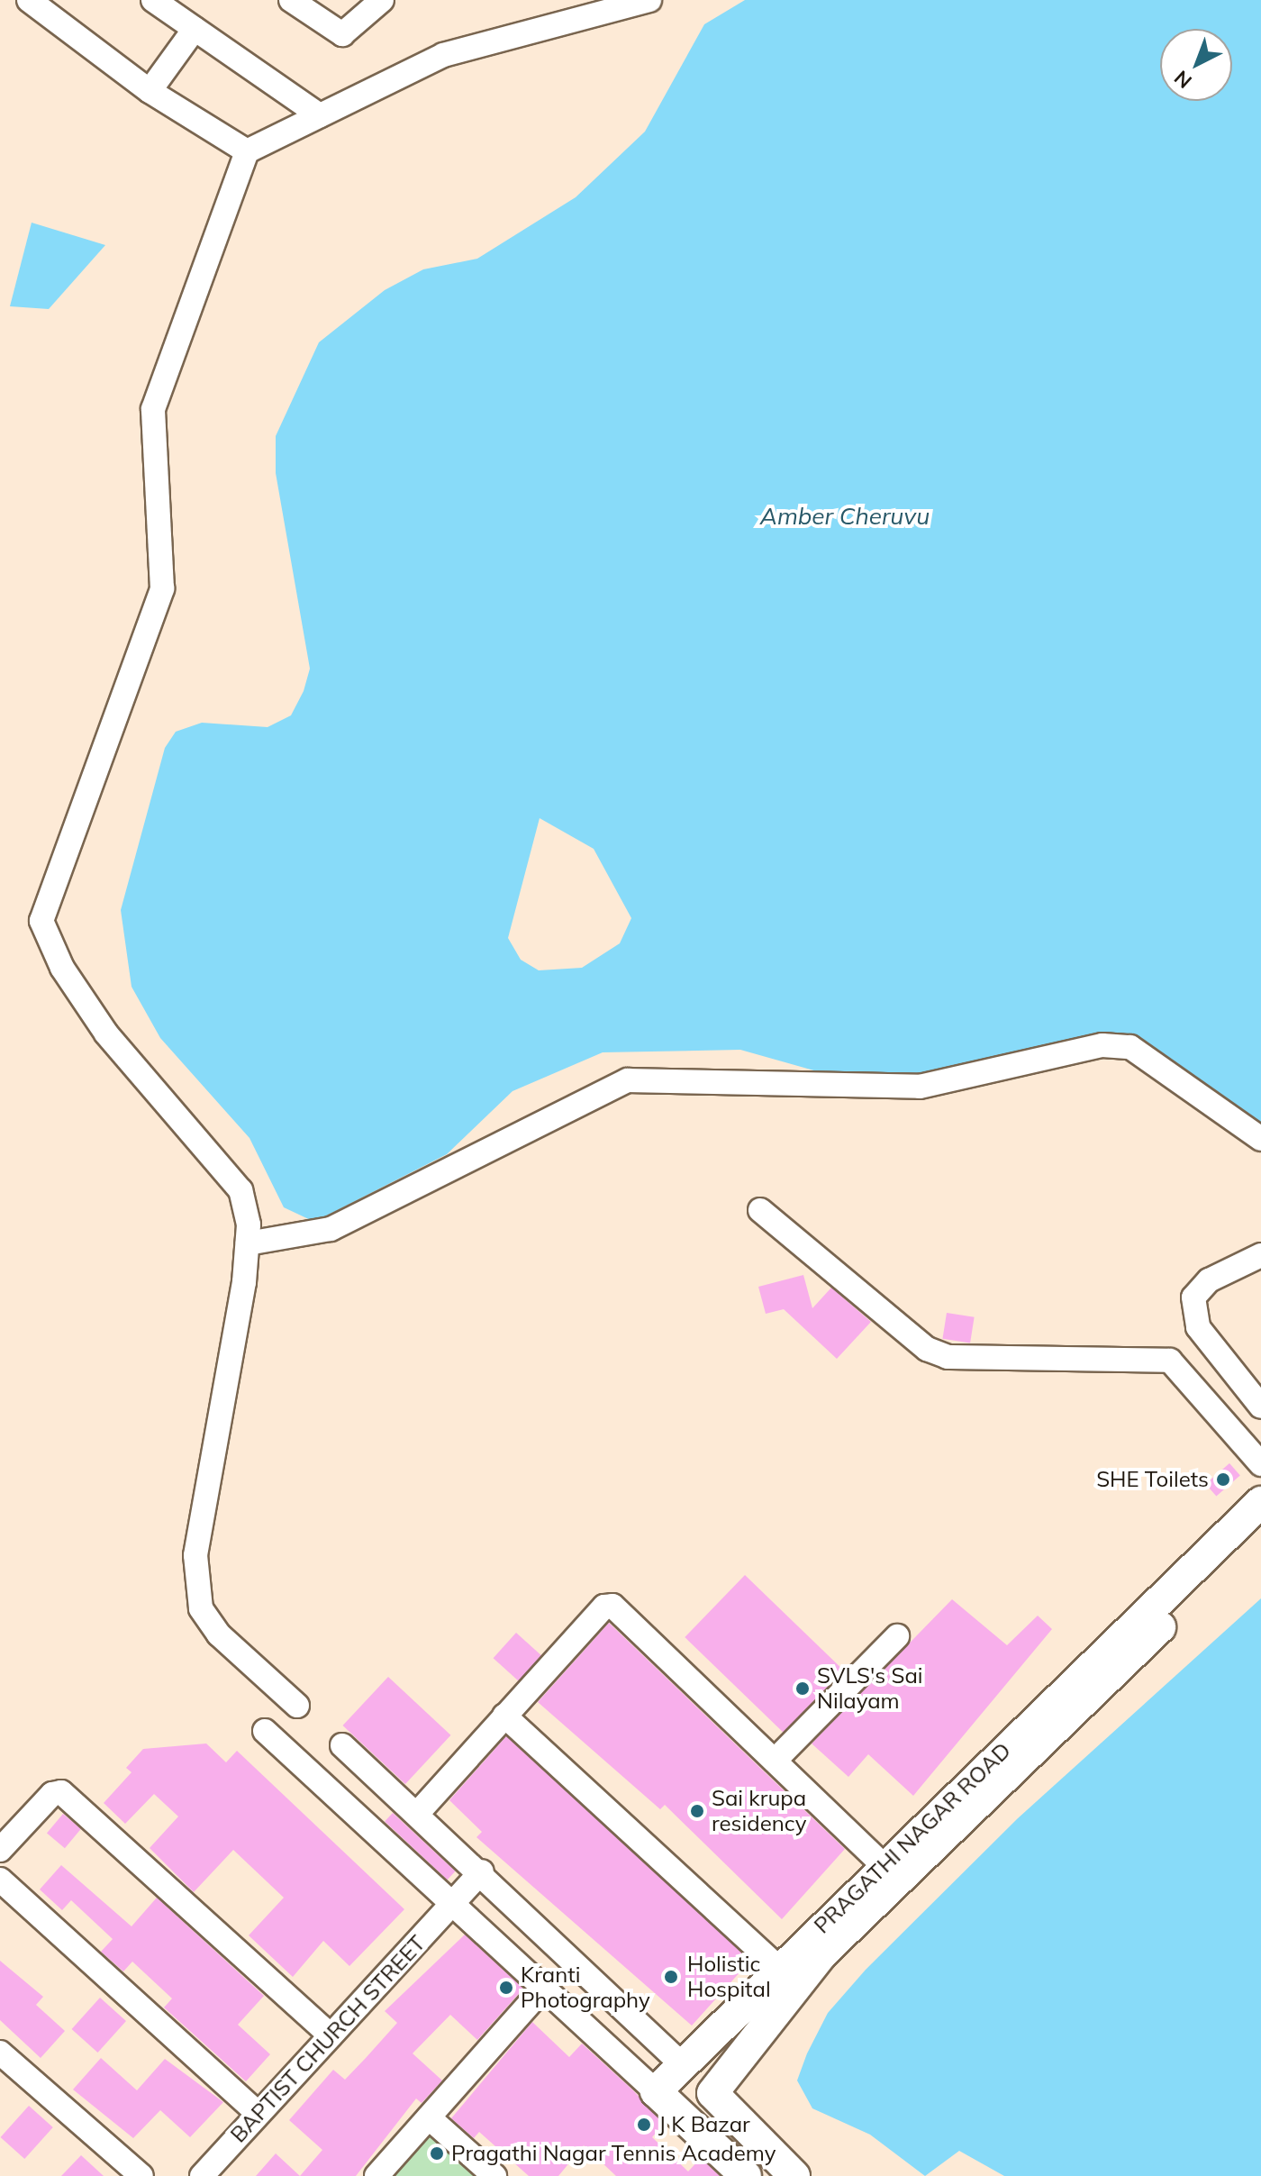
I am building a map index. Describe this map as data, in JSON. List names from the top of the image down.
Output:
{
  "streets": {
    "main road": ["PRAGATHI NAGAR ROAD"],
    "street": ["BAPTIST CHURCH STREET"]
  },
  "water": ["Amber Cheruvu"],
  "places": [
    "SHE Toilets",
    "SVLS's Sai Nilayam",
    "Sai krupa residency",
    "Holistic Hospital",
    "Kranti Photography",
    "J K Bazar",
    "Pragathi Nagar Tennis Academy"
  ],
  "north": "bottom left"
}
